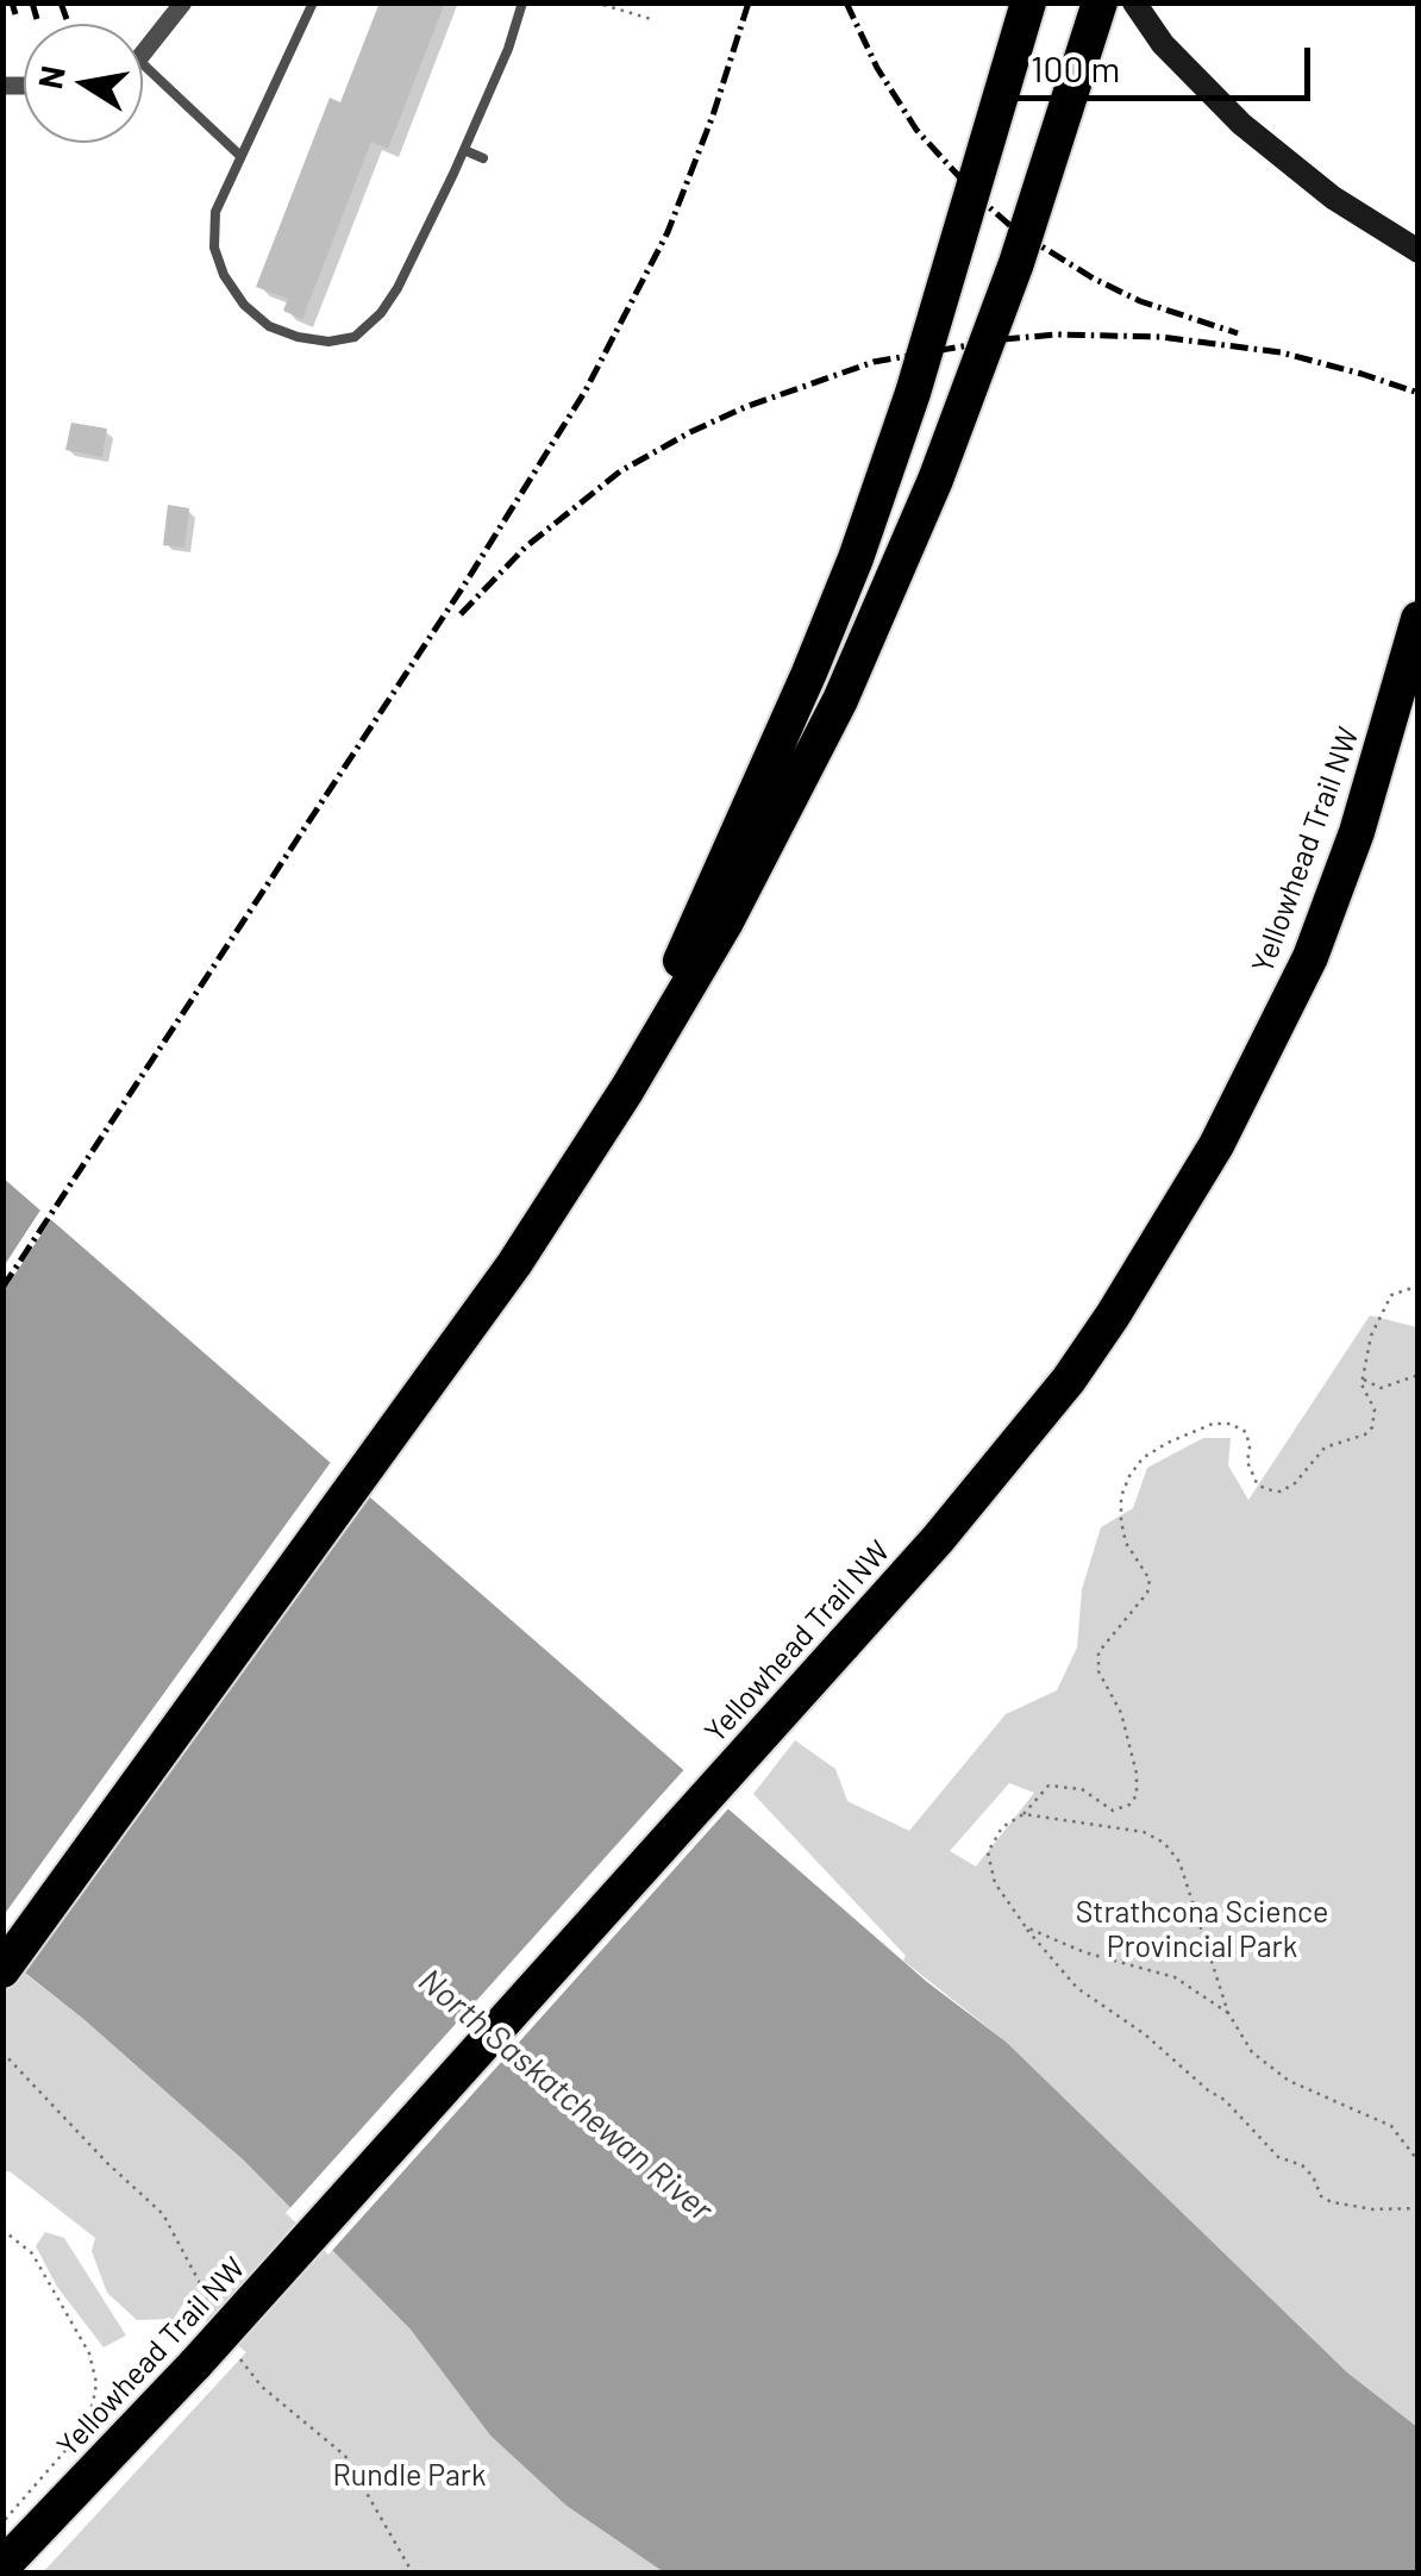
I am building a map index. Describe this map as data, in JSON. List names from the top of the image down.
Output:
{
  "streets": {
    "highway": ["Yellowhead Trail NW"]
  },
  "water": ["North Saskatchewan River"],
  "parks": ["Strathcona Science Provincial Park", "Rundle Park"],
  "scale_bar": "100 m",
  "north": "left"
}
